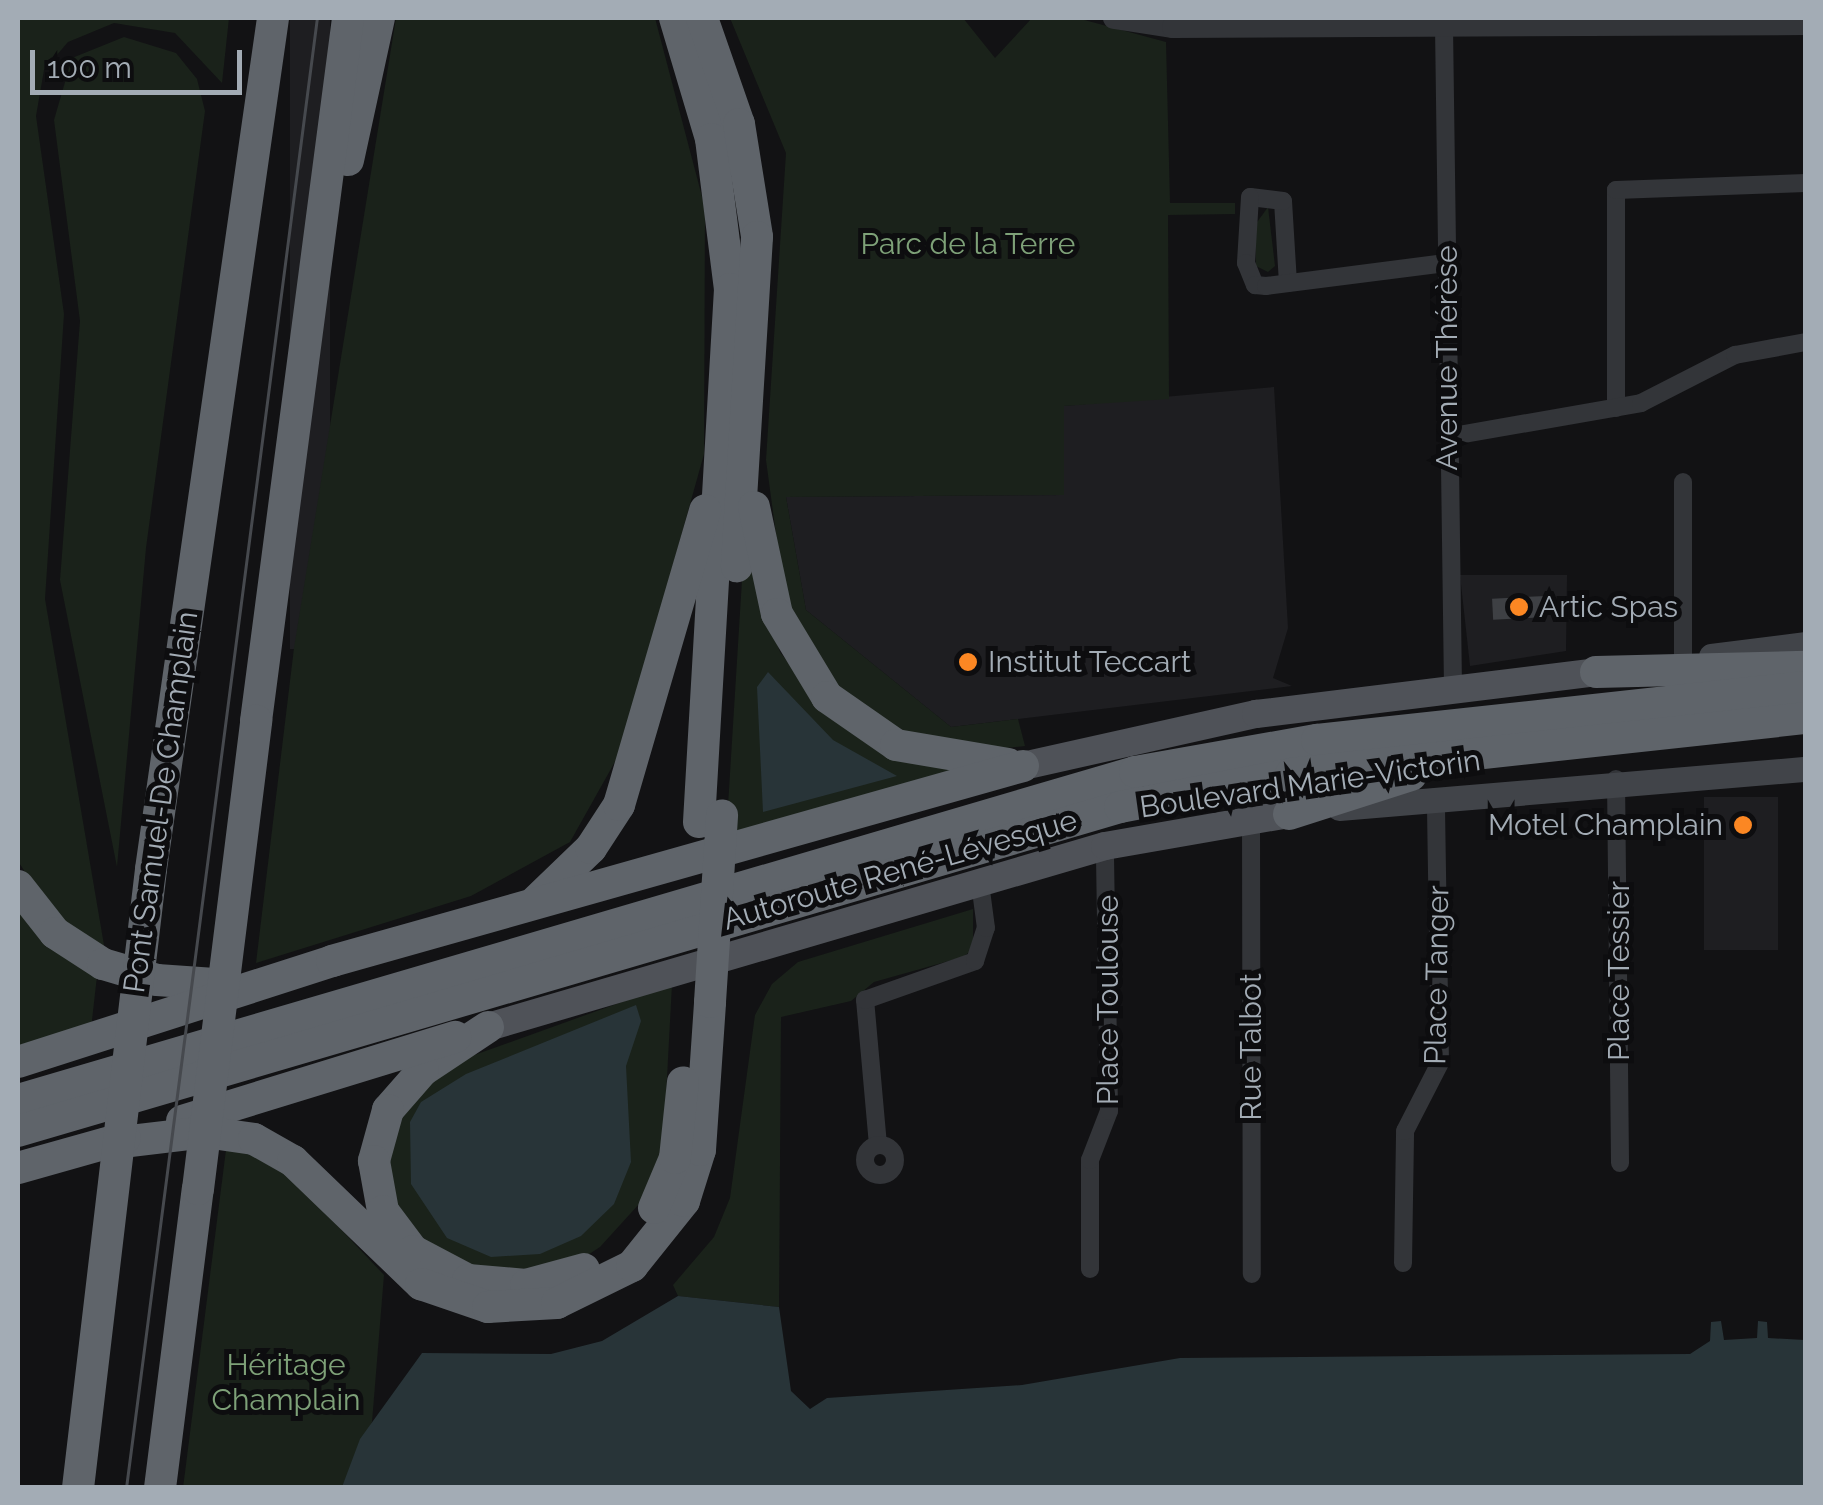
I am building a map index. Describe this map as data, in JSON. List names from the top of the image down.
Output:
{
  "streets": {
    "highway": ["Pont Samuel-De Champlain", "Autoroute René-Lévesque"],
    "main road": ["Boulevard Marie-Victorin"],
    "street": [
      "Avenue Thérèse",
      "Place Tessier",
      "Place Tanger",
      "Place Toulouse",
      "Rue Talbot"
    ]
  },
  "crossings": [
    ["Boulevard Marie-Victorin", "Place Tessier"],
    ["Boulevard Marie-Victorin", "Place Tanger"],
    ["Boulevard Marie-Victorin", "Place Toulouse"],
    ["Boulevard Marie-Victorin", "Rue Talbot"]
  ],
  "parks": ["Parc de la Terre", "Héritage Champlain"],
  "places": ["Artic Spas", "Institut Teccart", "Motel Champlain"],
  "scale_bar": "100 m"
}
